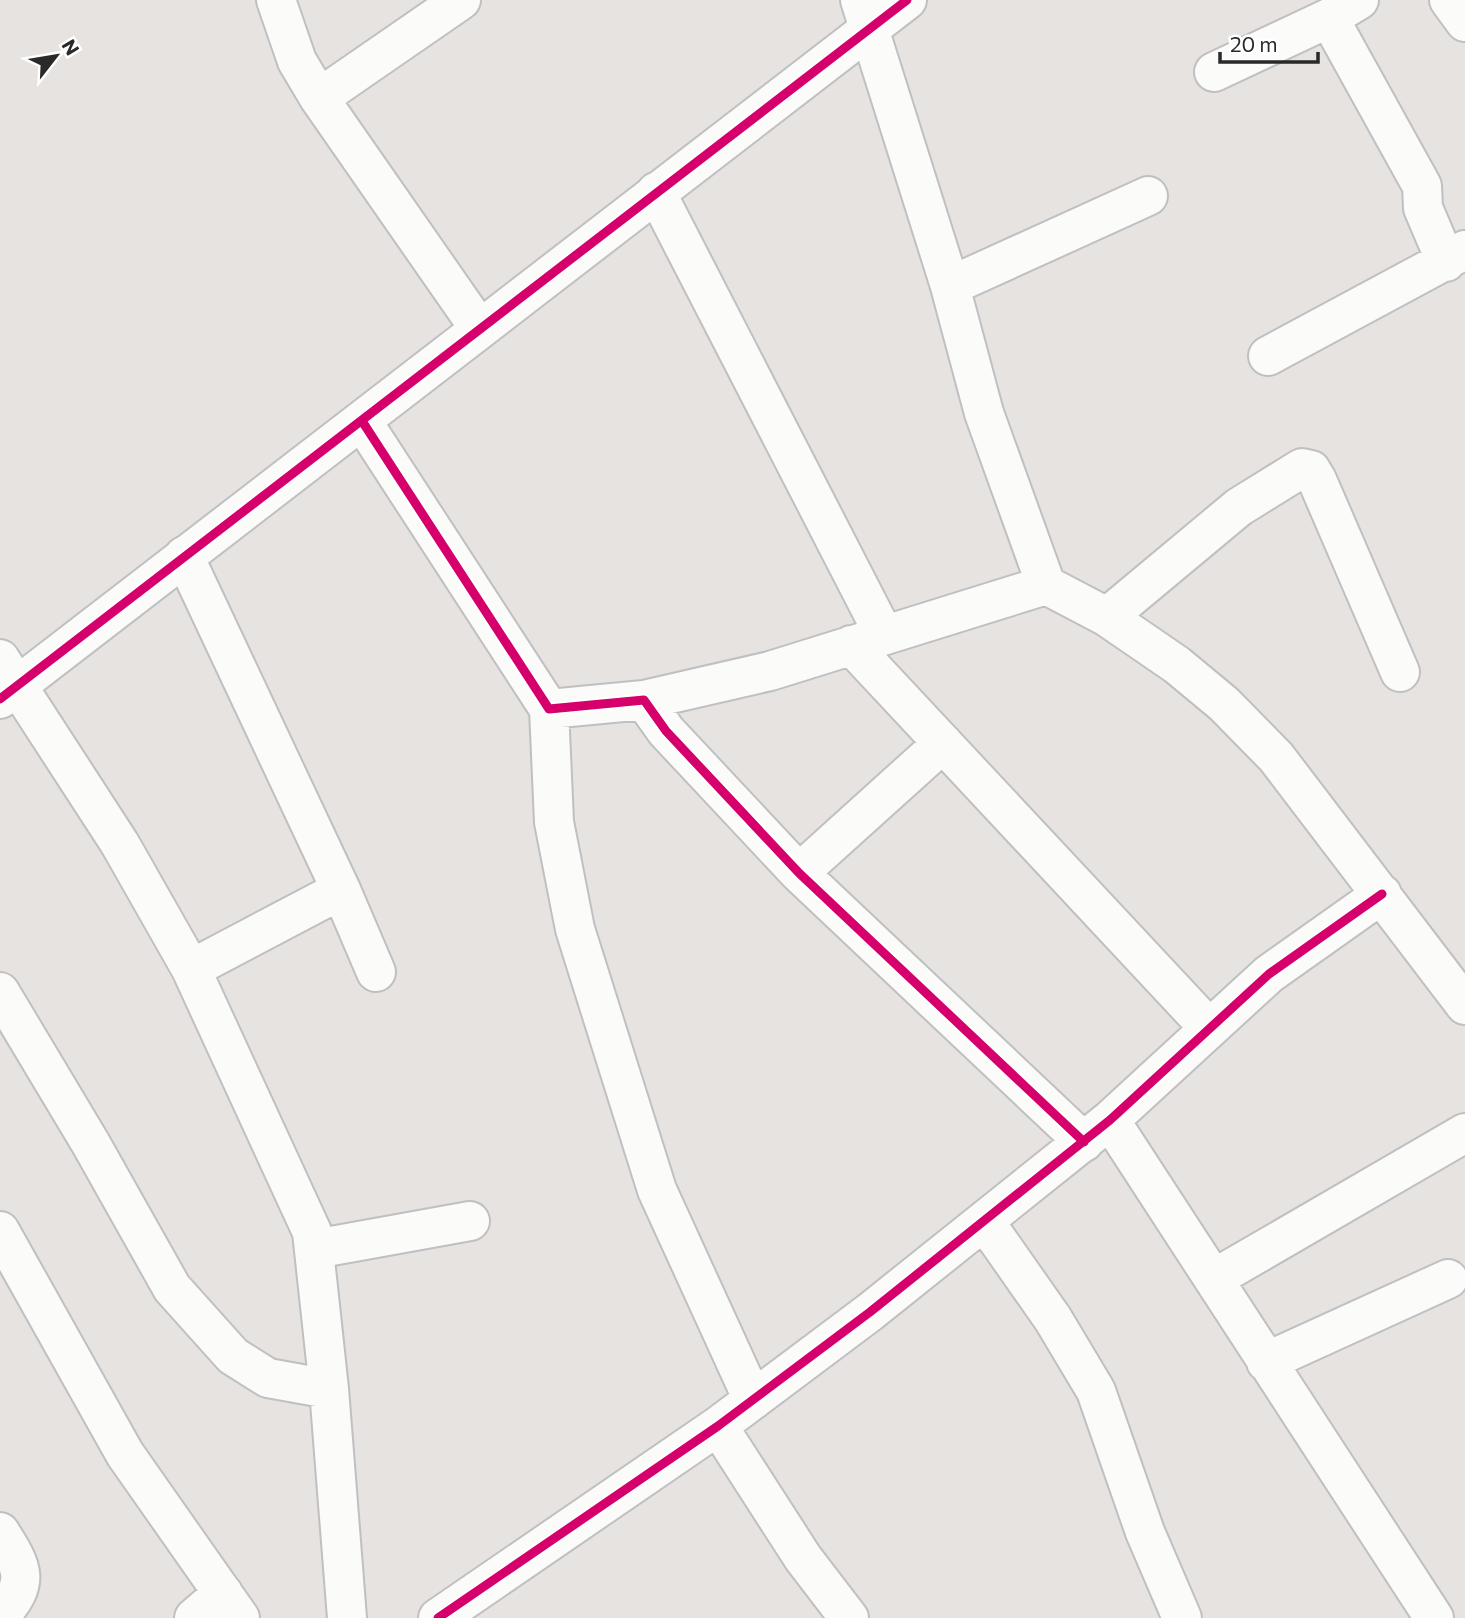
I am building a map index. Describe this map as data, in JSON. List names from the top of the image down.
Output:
{
  "scale_bar": "20 m",
  "north": "top right"
}
